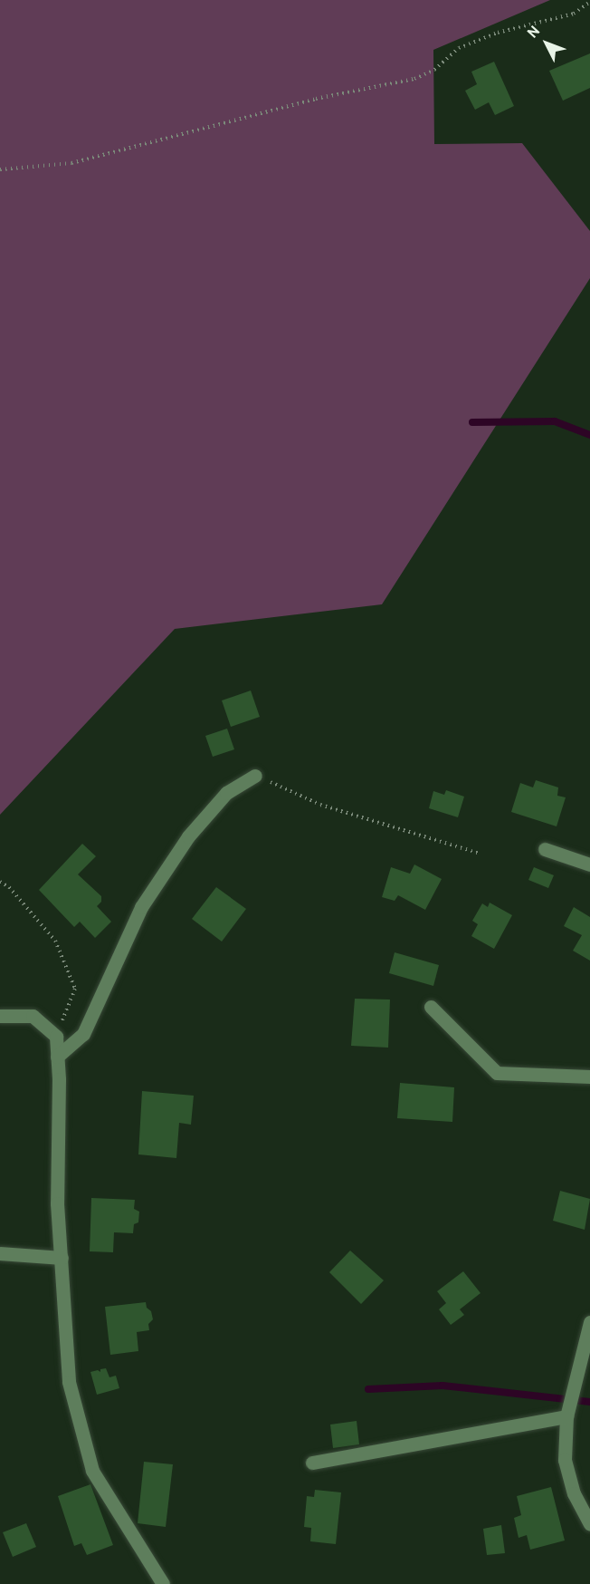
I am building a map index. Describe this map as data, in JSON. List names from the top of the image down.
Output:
{
  "north": "top left"
}
